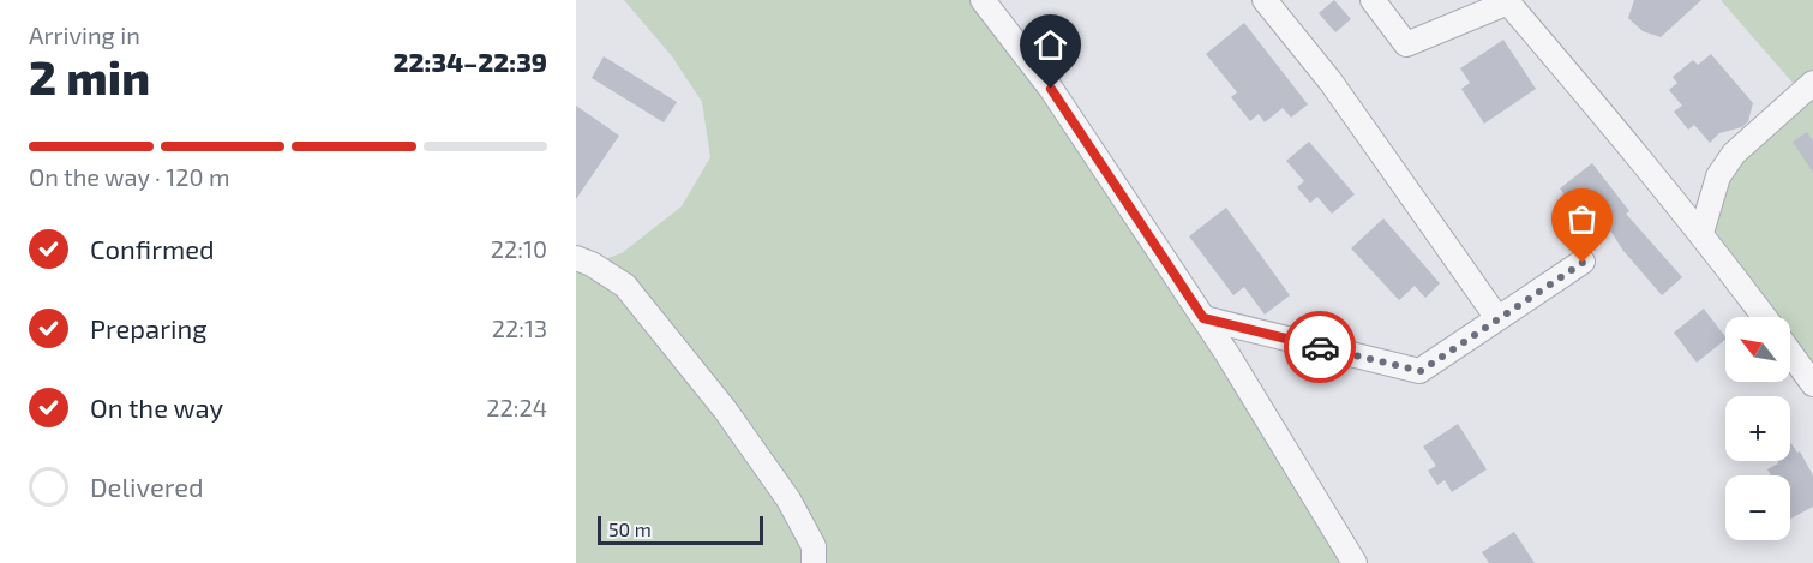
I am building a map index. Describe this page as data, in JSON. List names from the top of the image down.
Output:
{
  "scale_bar": "50 m",
  "north": "top left",
  "page": {
    "heading": ["2 min", "Arriving in", "22:34–22:39"],
    "bar": "On the way · 120 m",
    "list": [
      ["Confirmed", "22:10"],
      ["Preparing", "22:13"],
      ["On the way", "22:24"],
      "Delivered"
    ],
    "map_buttons": ["+", "−"],
    "scale": "50 m"
  }
}
